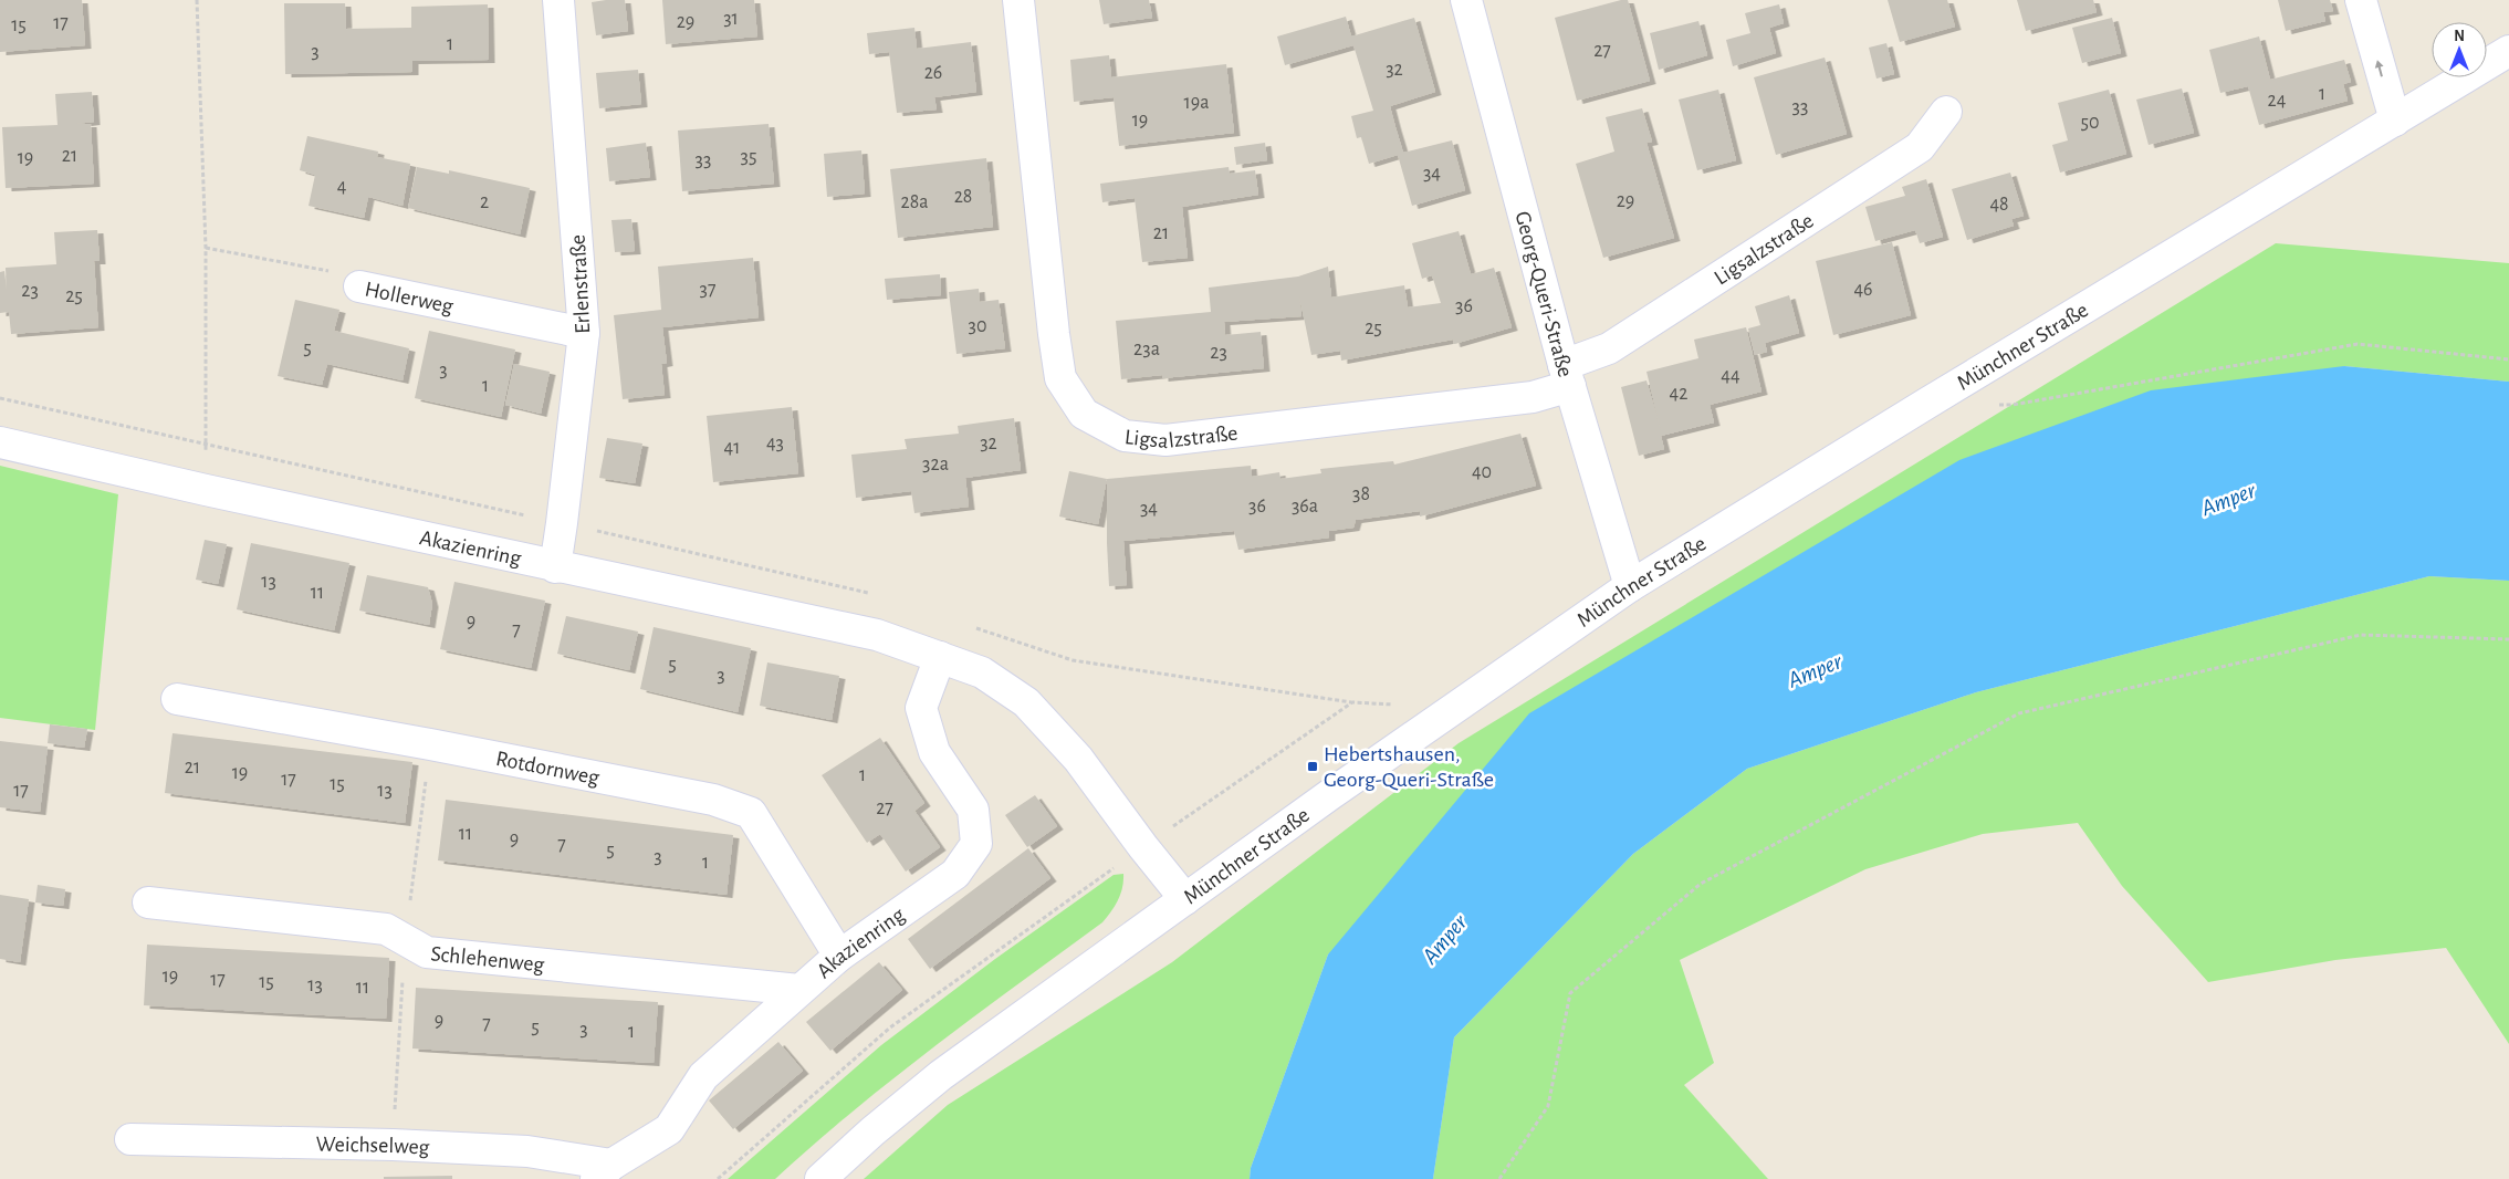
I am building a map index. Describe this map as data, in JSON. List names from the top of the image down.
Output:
{
  "streets": {
    "street": [
      "Ligsalzstraße",
      "Erlenstraße",
      "Georg-Queri-Straße",
      "Hollerweg",
      "Münchner Straße",
      "Akazienring",
      "Rotdornweg",
      "Schlehenweg",
      "Weichselweg"
    ]
  },
  "crossings": [
    ["Ligsalzstraße", "Georg-Queri-Straße"],
    ["Erlenstraße", "Hollerweg"],
    ["Erlenstraße", "Akazienring"],
    ["Georg-Queri-Straße", "Münchner Straße"],
    ["Münchner Straße", "Akazienring"],
    ["Akazienring", "Rotdornweg"],
    ["Akazienring", "Schlehenweg"],
    ["Akazienring", "Weichselweg"]
  ],
  "water": ["Amper"],
  "places": {
    "transit": ["Hebertshausen, Georg-Queri-Straße"]
  },
  "house_numbers": [
    "31",
    "29",
    "17",
    "15",
    "1",
    "27",
    "3",
    "32",
    "26",
    "1",
    "24",
    "19a",
    "33",
    "19",
    "50",
    "21",
    "35",
    "19",
    "33",
    "34",
    "4",
    "28",
    "29",
    "2",
    "28a",
    "48",
    "21",
    "37",
    "46",
    "23",
    "25",
    "36",
    "30",
    "25",
    "5",
    "23a",
    "23",
    "3",
    "44",
    "1",
    "42",
    "43",
    "32",
    "41",
    "32a",
    "40",
    "38",
    "36",
    "36a",
    "34",
    "13",
    "11",
    "9",
    "7",
    "5",
    "3",
    "21",
    "19",
    "1",
    "17",
    "15",
    "17",
    "13",
    "27",
    "11",
    "9",
    "7",
    "5",
    "3",
    "1",
    "19",
    "17",
    "15",
    "13",
    "11",
    "9",
    "7",
    "5",
    "3",
    "1"
  ],
  "north": "top"
}
